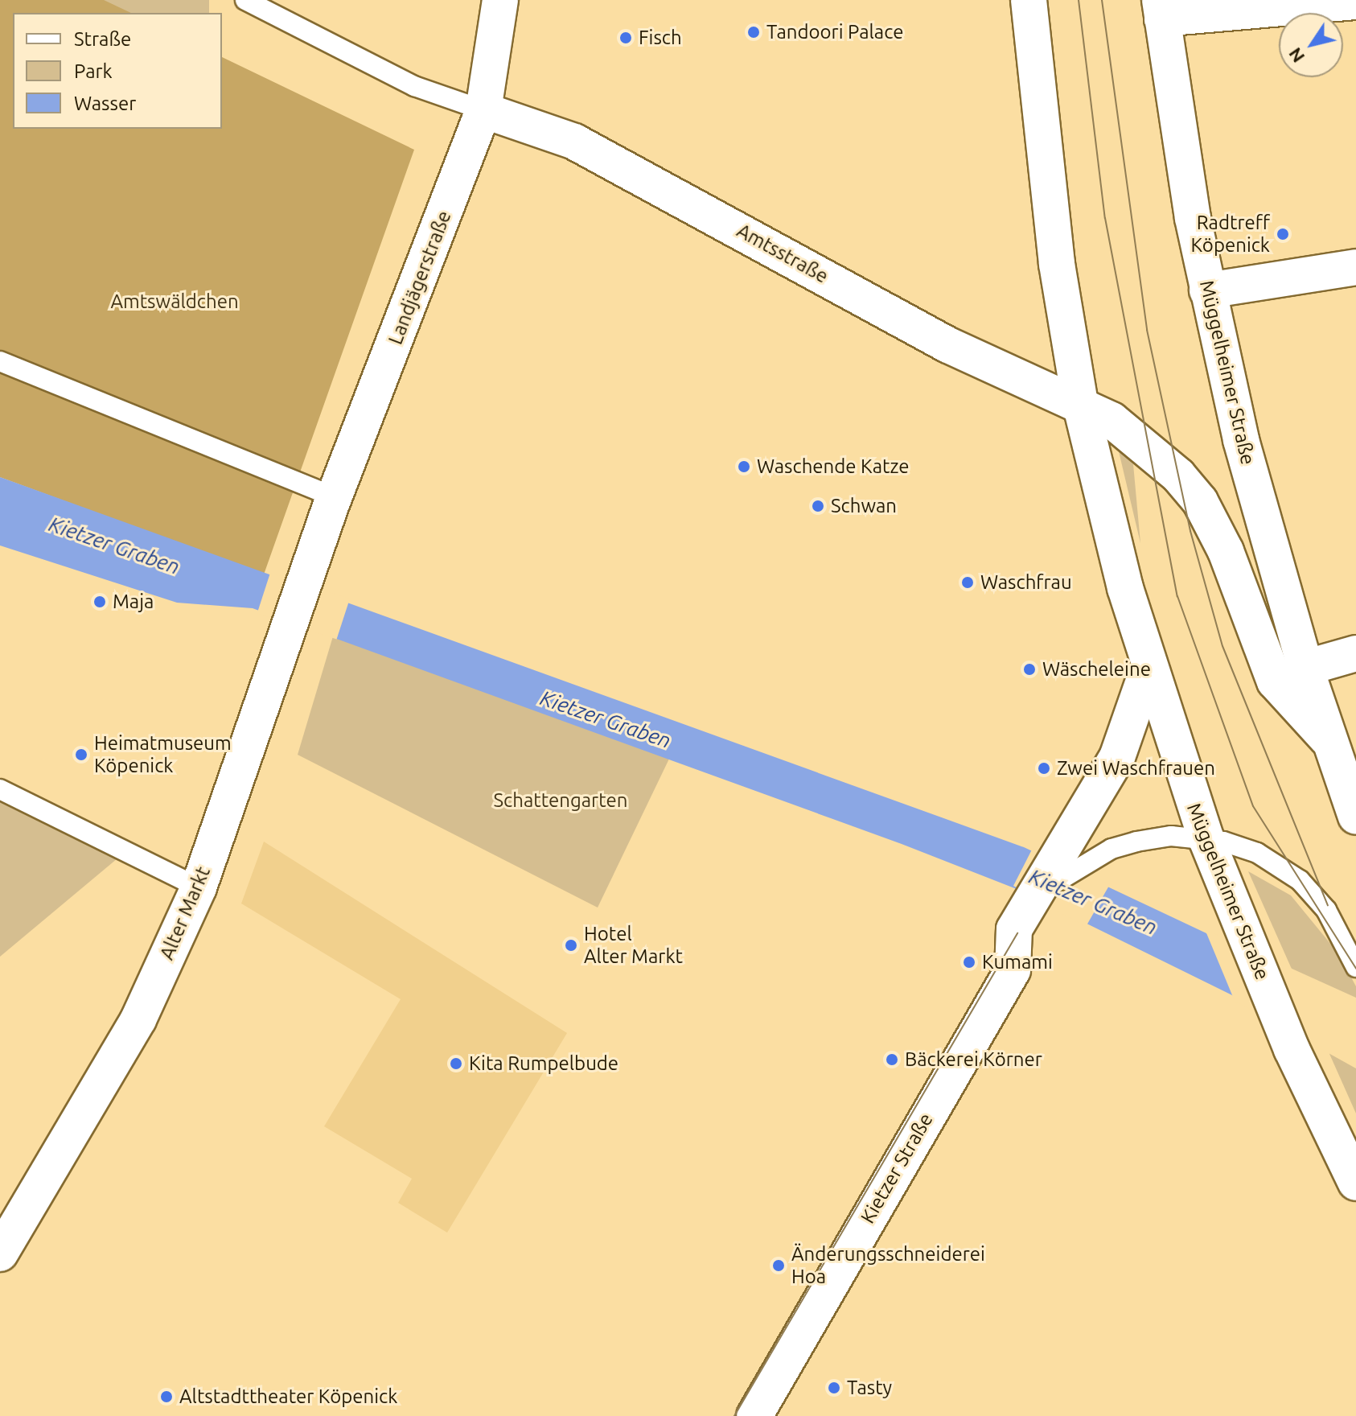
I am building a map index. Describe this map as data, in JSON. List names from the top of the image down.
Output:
{
  "streets": {
    "street": [
      "Amtsstraße",
      "Landjägerstraße",
      "Müggelheimer Straße",
      "Alter Markt",
      "Kietzer Straße"
    ]
  },
  "crossings": [
    ["Amtsstraße", "Landjägerstraße"],
    ["Amtsstraße", "Müggelheimer Straße"],
    ["Landjägerstraße", "Alter Markt"],
    ["Müggelheimer Straße", "Kietzer Straße"]
  ],
  "water": ["Kietzer Graben"],
  "parks": ["Amtswäldchen", "Schattengarten"],
  "places": [
    "Tandoori Palace",
    "Fisch",
    "Radtreff Köpenick",
    "Waschende Katze",
    "Schwan",
    "Waschfrau",
    "Maja",
    "Wäscheleine",
    "Heimatmuseum Köpenick",
    "Zwei Waschfrauen",
    "Hotel Alter Markt",
    "Kumami",
    "Bäckerei Körner",
    "Kita Rumpelbude",
    "Änderungsschneiderei Hoa",
    "Tasty",
    "Altstadttheater Köpenick"
  ],
  "legend": ["Straße", "Park", "Wasser"],
  "north": "bottom left"
}
